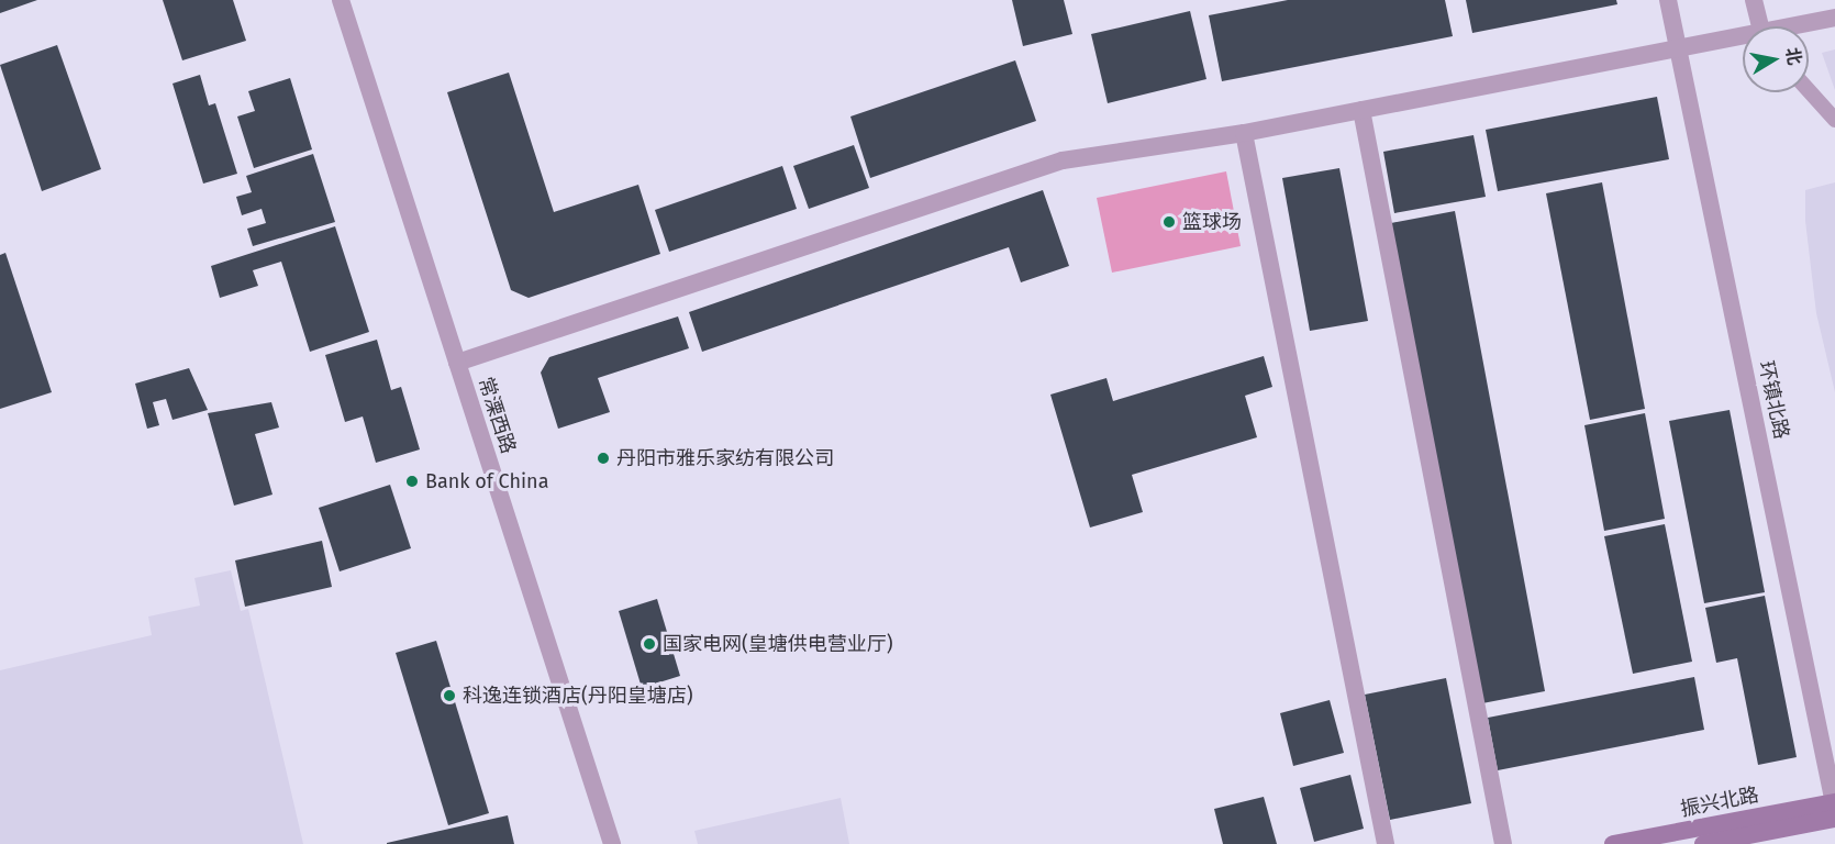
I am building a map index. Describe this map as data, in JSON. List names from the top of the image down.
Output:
{
  "streets": {
    "main road": ["振兴北路"],
    "street": ["环镇北路", "常溧西路"]
  },
  "crossings": [
    ["环镇北路", "振兴北路"]
  ],
  "places": [
    "篮球场",
    "丹阳市雅乐家纺有限公司",
    "Bank of China",
    "国家电网(皇塘供电营业厅)",
    "科逸连锁酒店(丹阳皇塘店)"
  ],
  "north": "right"
}
